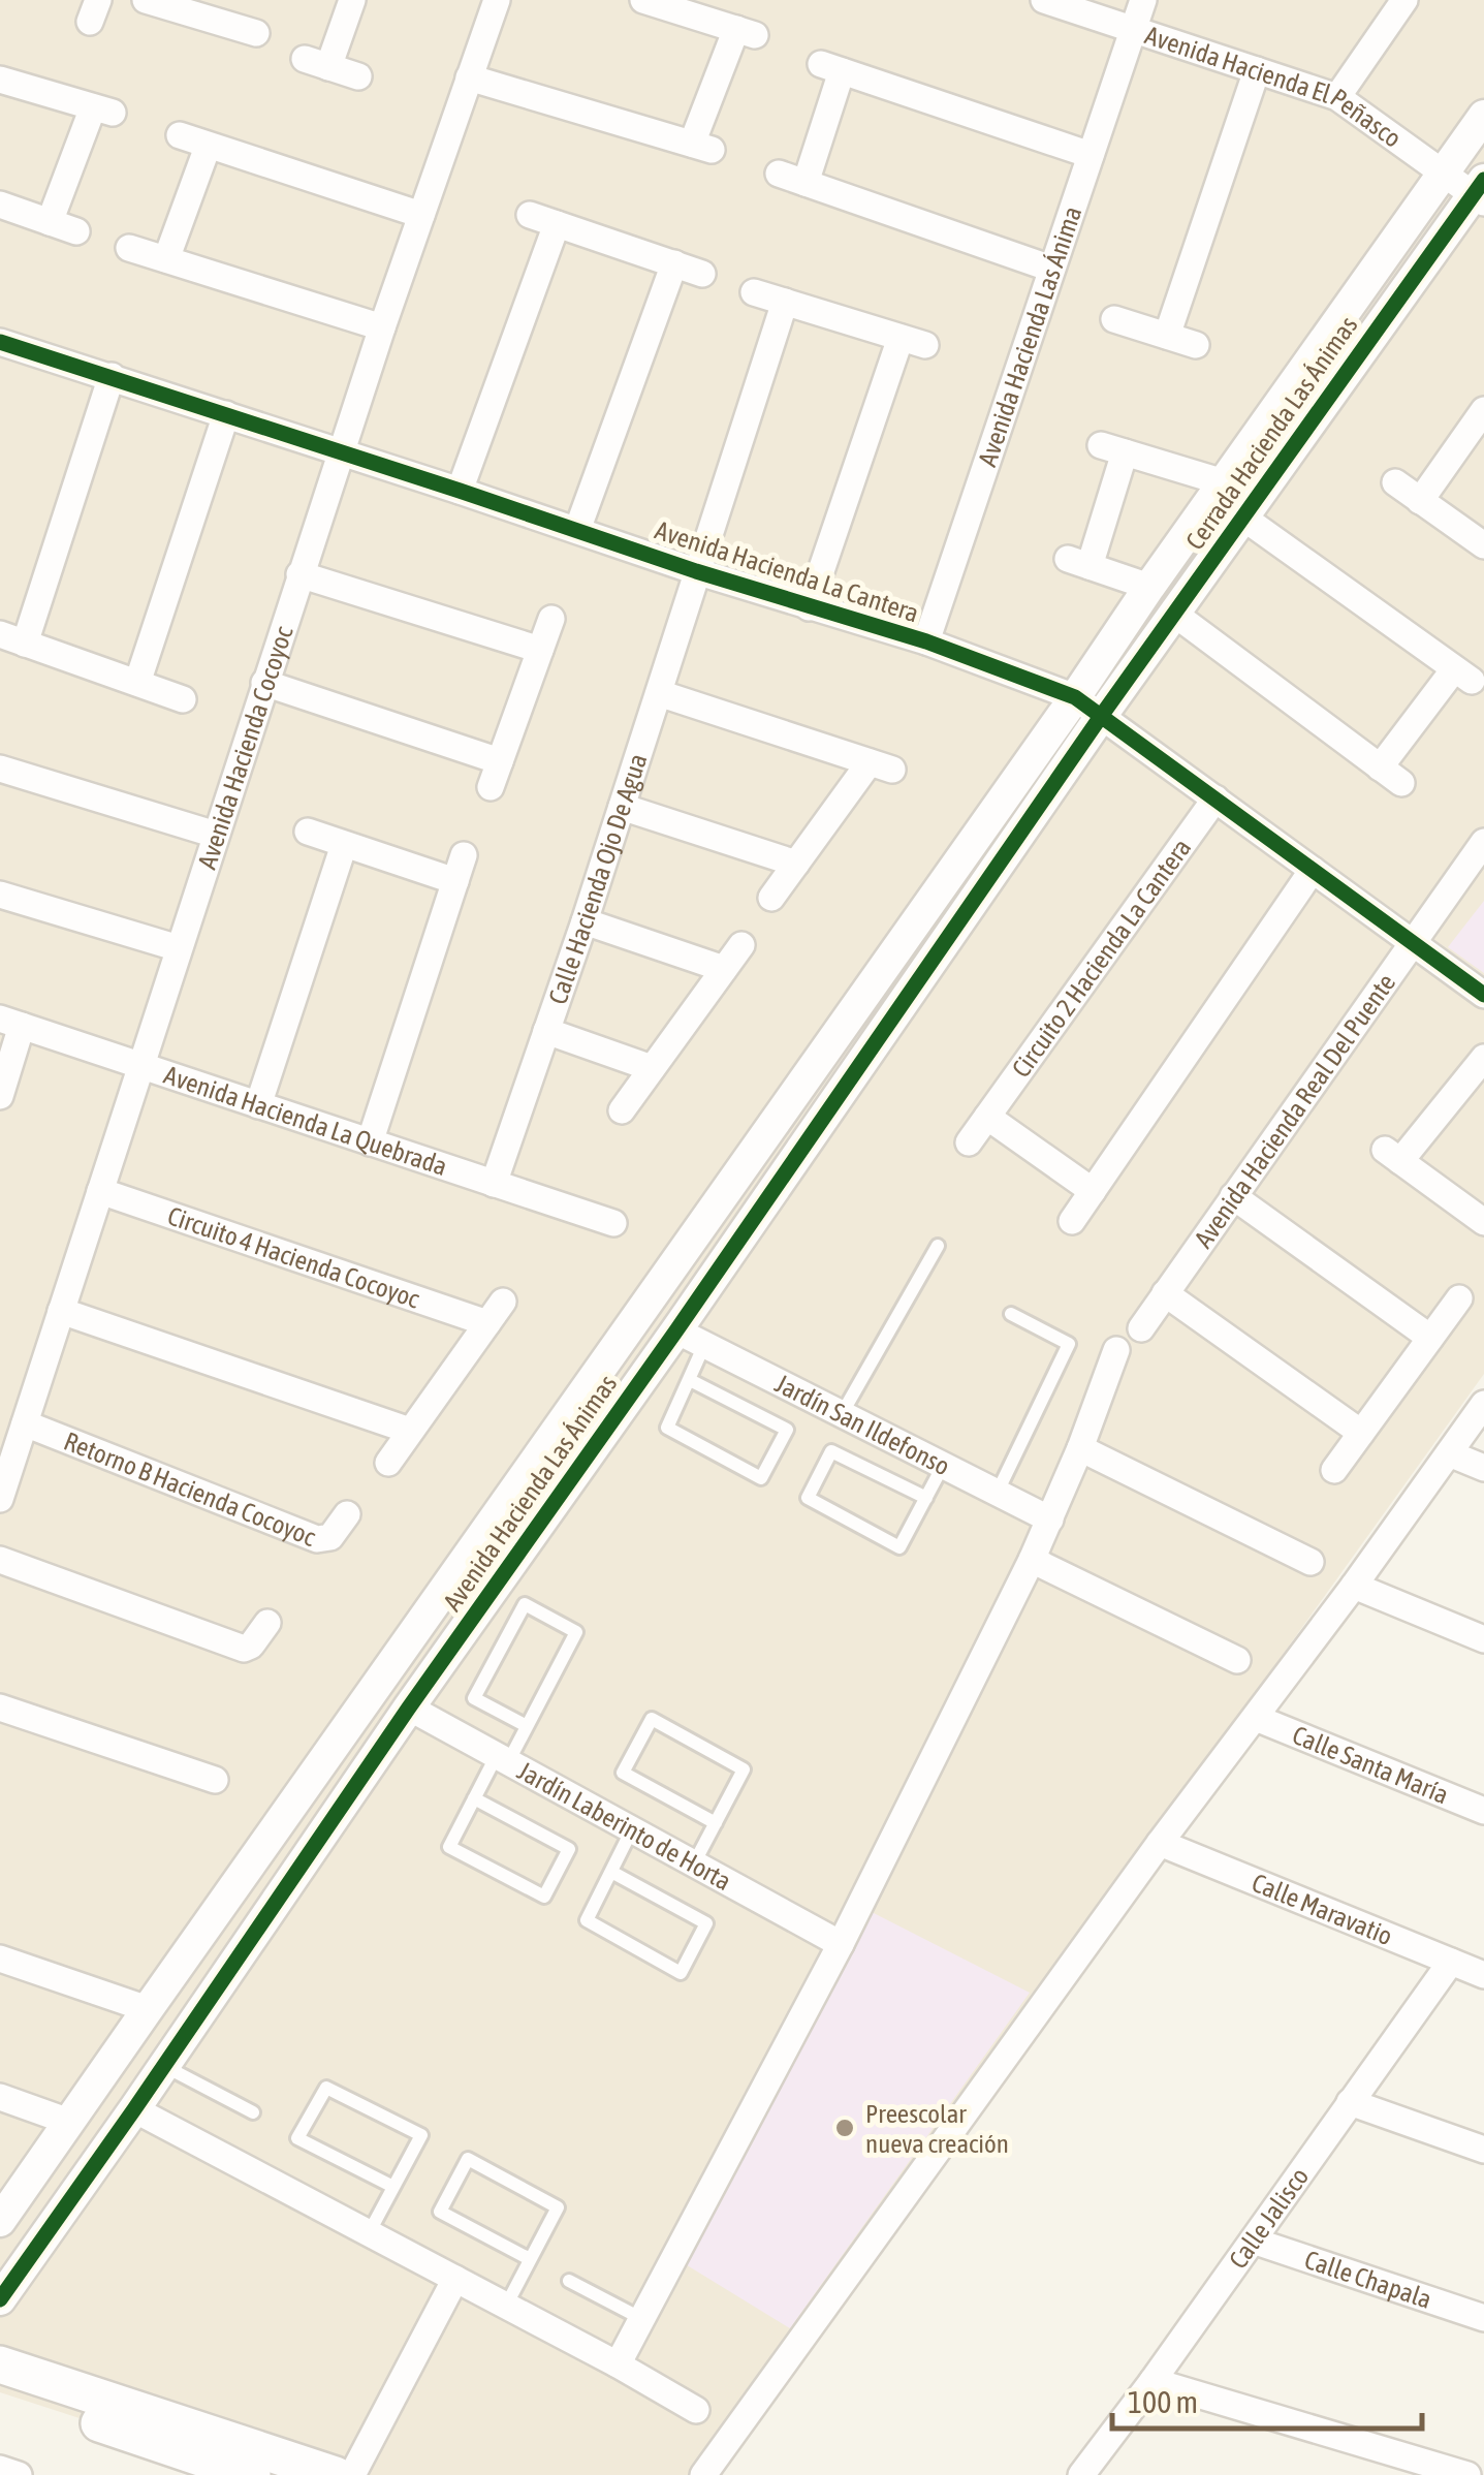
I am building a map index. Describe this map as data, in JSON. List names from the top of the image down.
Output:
{
  "streets": {
    "street": [
      "Avenida Hacienda El Peñasco",
      "Avenida Hacienda Las Ánima",
      "Cerrada Hacienda Las Ánimas",
      "Avenida Hacienda La Cantera",
      "Avenida Hacienda Cocoyoc",
      "Calle Hacienda Ojo De Agua",
      "Circuito 2 Hacienda La Cantera",
      "Avenida Hacienda Real Del Puente",
      "Avenida Hacienda La Quebrada",
      "Circuito 4 Hacienda Cocoyoc",
      "Jardín San Ildefonso",
      "Retorno B Hacienda Cocoyoc",
      "Avenida Hacienda Las Ánimas",
      "Calle Santa María",
      "Jardín Laberinto de Horta",
      "Calle Maravatio",
      "Calle Jalisco",
      "Calle Chapala"
    ]
  },
  "crossings": [
    ["Avenida Hacienda El Peñasco", "Avenida Hacienda Las Ánima"],
    ["Avenida Hacienda El Peñasco", "Cerrada Hacienda Las Ánimas"],
    ["Avenida Hacienda Las Ánima", "Avenida Hacienda La Cantera"],
    ["Cerrada Hacienda Las Ánimas", "Avenida Hacienda La Cantera"],
    ["Cerrada Hacienda Las Ánimas", "Avenida Hacienda Las Ánimas"],
    ["Avenida Hacienda La Cantera", "Avenida Hacienda Cocoyoc"],
    ["Avenida Hacienda La Cantera", "Calle Hacienda Ojo De Agua"],
    ["Avenida Hacienda La Cantera", "Circuito 2 Hacienda La Cantera"],
    ["Avenida Hacienda La Cantera", "Avenida Hacienda Real Del Puente"],
    ["Avenida Hacienda La Cantera", "Avenida Hacienda Las Ánimas"],
    ["Avenida Hacienda Cocoyoc", "Avenida Hacienda La Quebrada"],
    ["Avenida Hacienda Cocoyoc", "Circuito 4 Hacienda Cocoyoc"],
    ["Avenida Hacienda Cocoyoc", "Retorno B Hacienda Cocoyoc"],
    ["Calle Hacienda Ojo De Agua", "Avenida Hacienda La Quebrada"],
    ["Jardín San Ildefonso", "Avenida Hacienda Las Ánimas"],
    ["Avenida Hacienda Las Ánimas", "Jardín Laberinto de Horta"],
    ["Calle Maravatio", "Calle Jalisco"],
    ["Calle Jalisco", "Calle Chapala"]
  ],
  "places": ["Preescolar nueva creación"],
  "scale_bar": "100 m"
}
